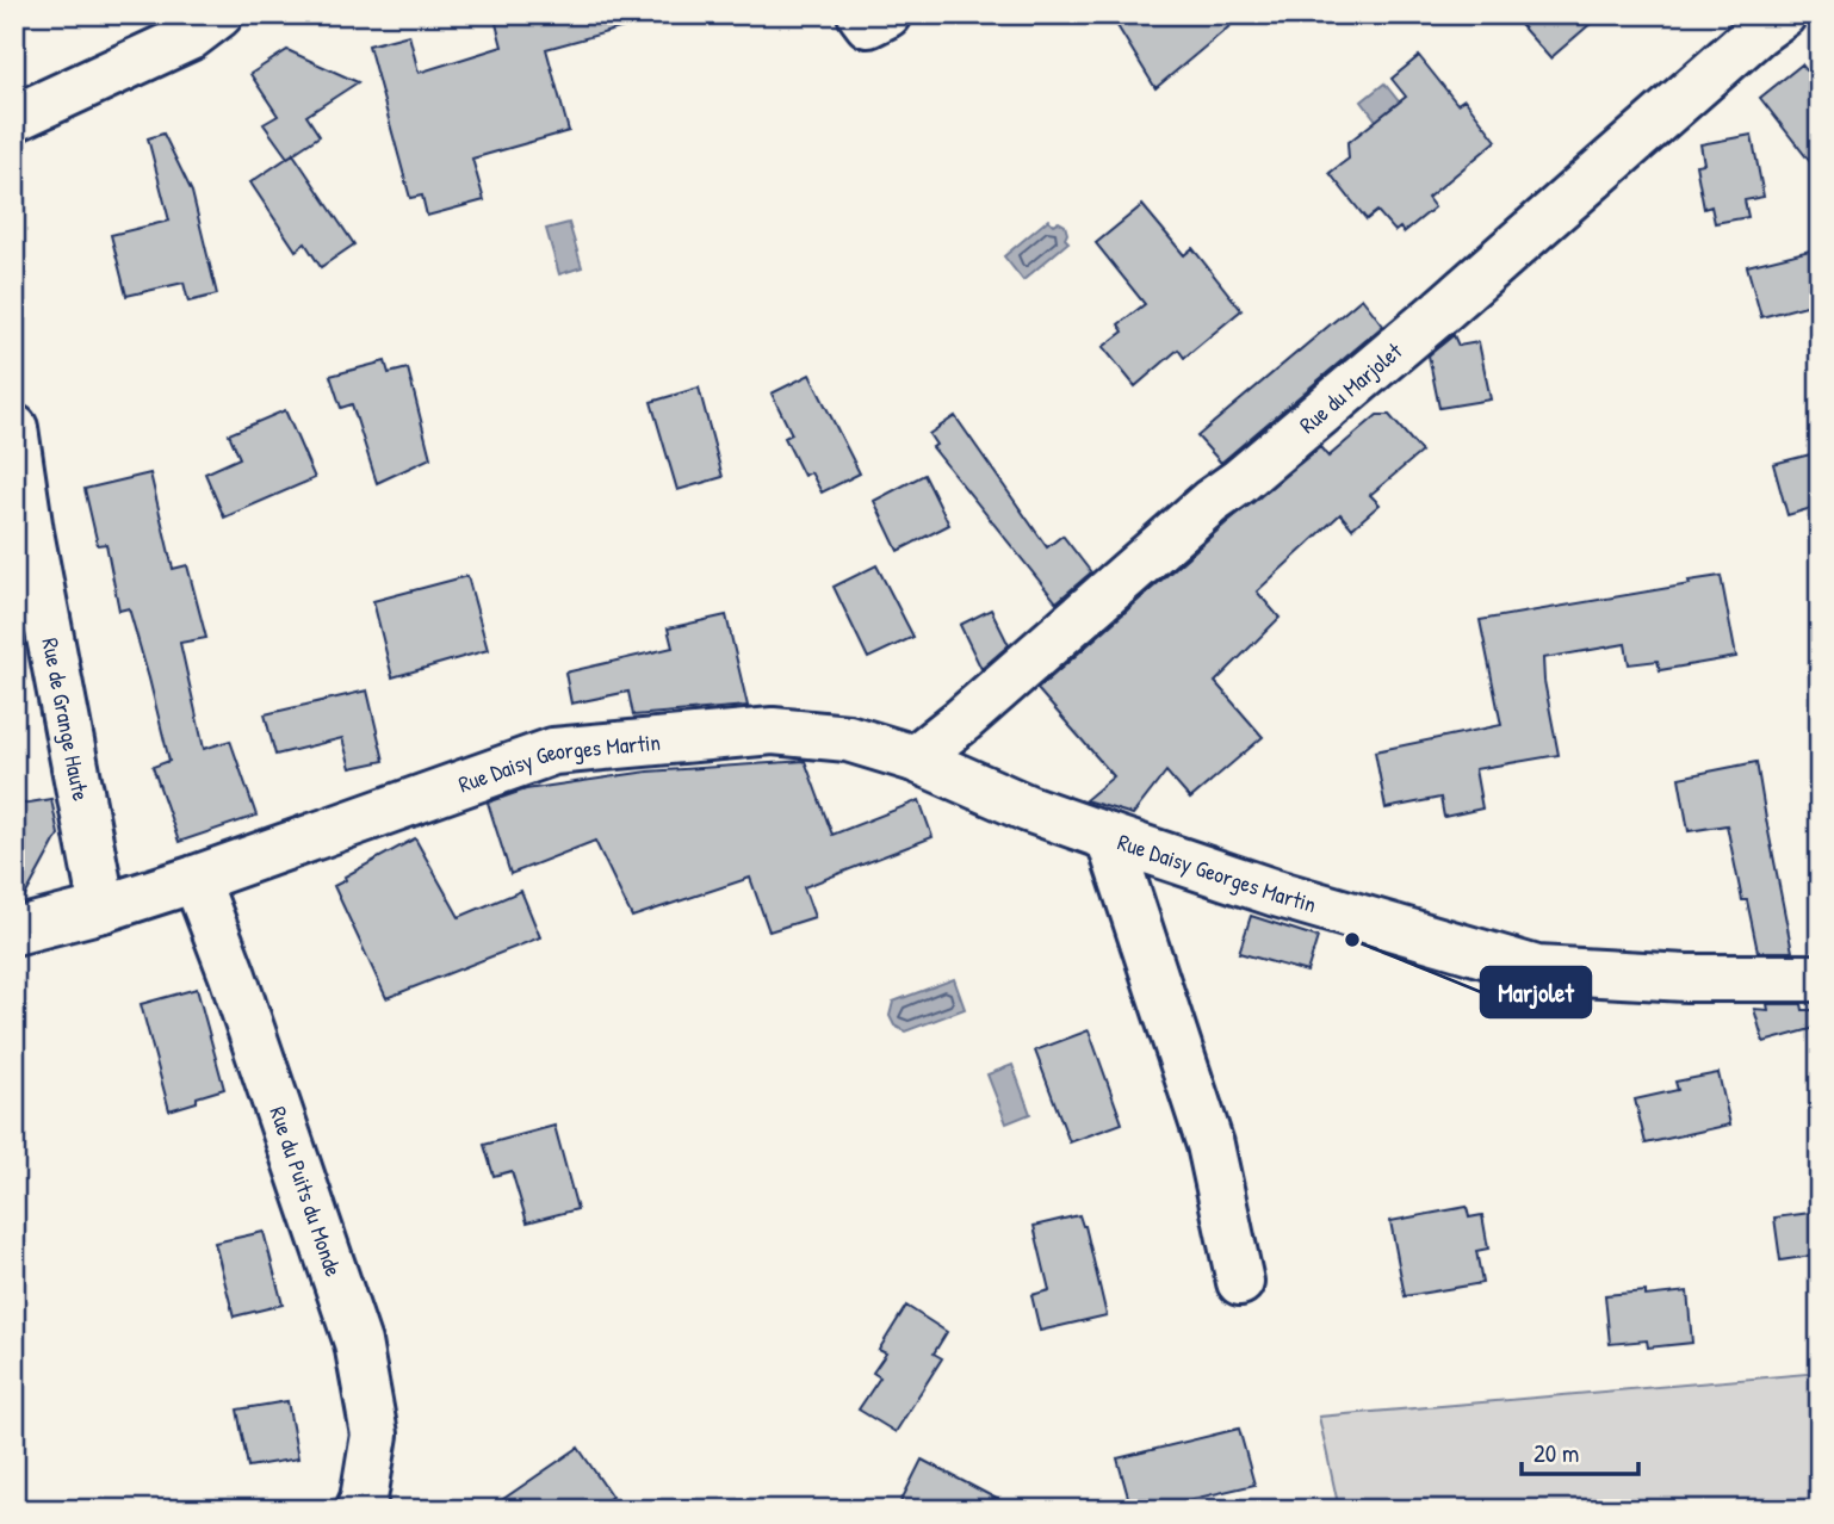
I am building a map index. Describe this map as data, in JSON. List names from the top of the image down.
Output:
{
  "streets": {
    "street": [
      "Rue du Marjolet",
      "Rue de Grange Haute",
      "Rue Daisy Georges Martin",
      "Rue du Puits du Monde"
    ]
  },
  "crossings": [
    ["Rue du Marjolet", "Rue Daisy Georges Martin"],
    ["Rue de Grange Haute", "Rue Daisy Georges Martin"],
    ["Rue Daisy Georges Martin", "Rue du Puits du Monde"]
  ],
  "places": ["Marjolet"],
  "scale_bar": "20 m"
}
